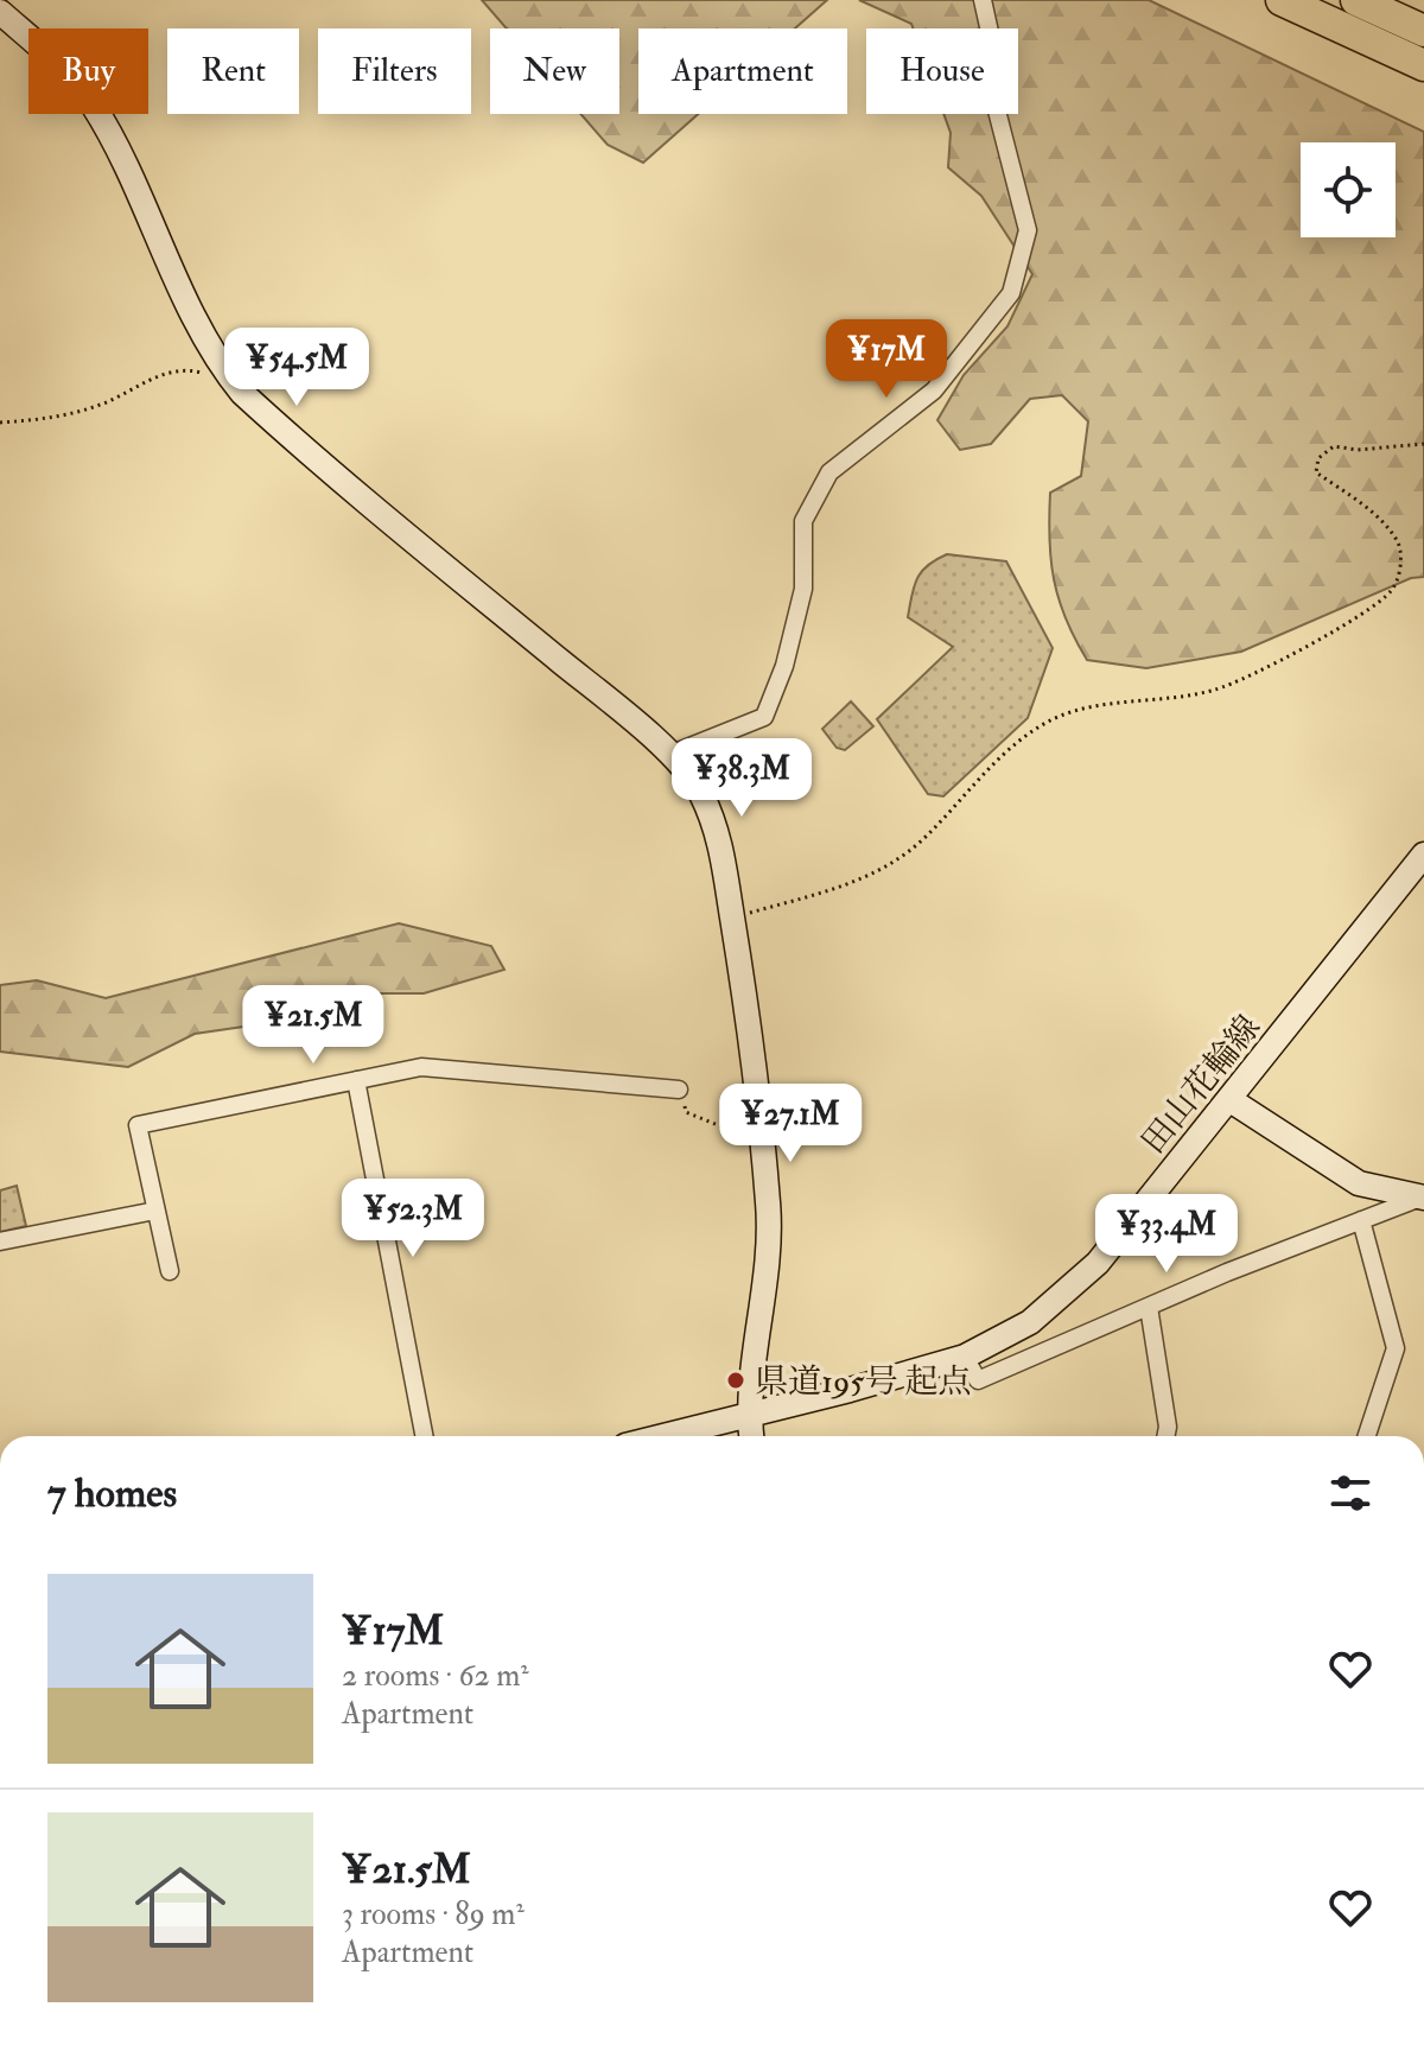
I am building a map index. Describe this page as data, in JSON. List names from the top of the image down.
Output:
{
  "streets": {
    "street": ["田山花輪線"]
  },
  "places": ["県道195号 起点"],
  "page": {
    "chip": [
      "Buy",
      "Rent",
      "Filters",
      "New",
      "Apartment",
      "House"
    ],
    "price": [
      "¥17M",
      "¥54.5M",
      "¥38.3M",
      "¥21.5M",
      "¥27.1M",
      "¥52.3M",
      "¥33.4M"
    ],
    "heading": "7 homes",
    "list": [
      {
        "name": "¥17M",
        "note": "2 rooms · 62 m² · Apartment"
      },
      {
        "name": "¥21.5M",
        "note": "3 rooms · 89 m² · Apartment"
      }
    ]
  }
}
